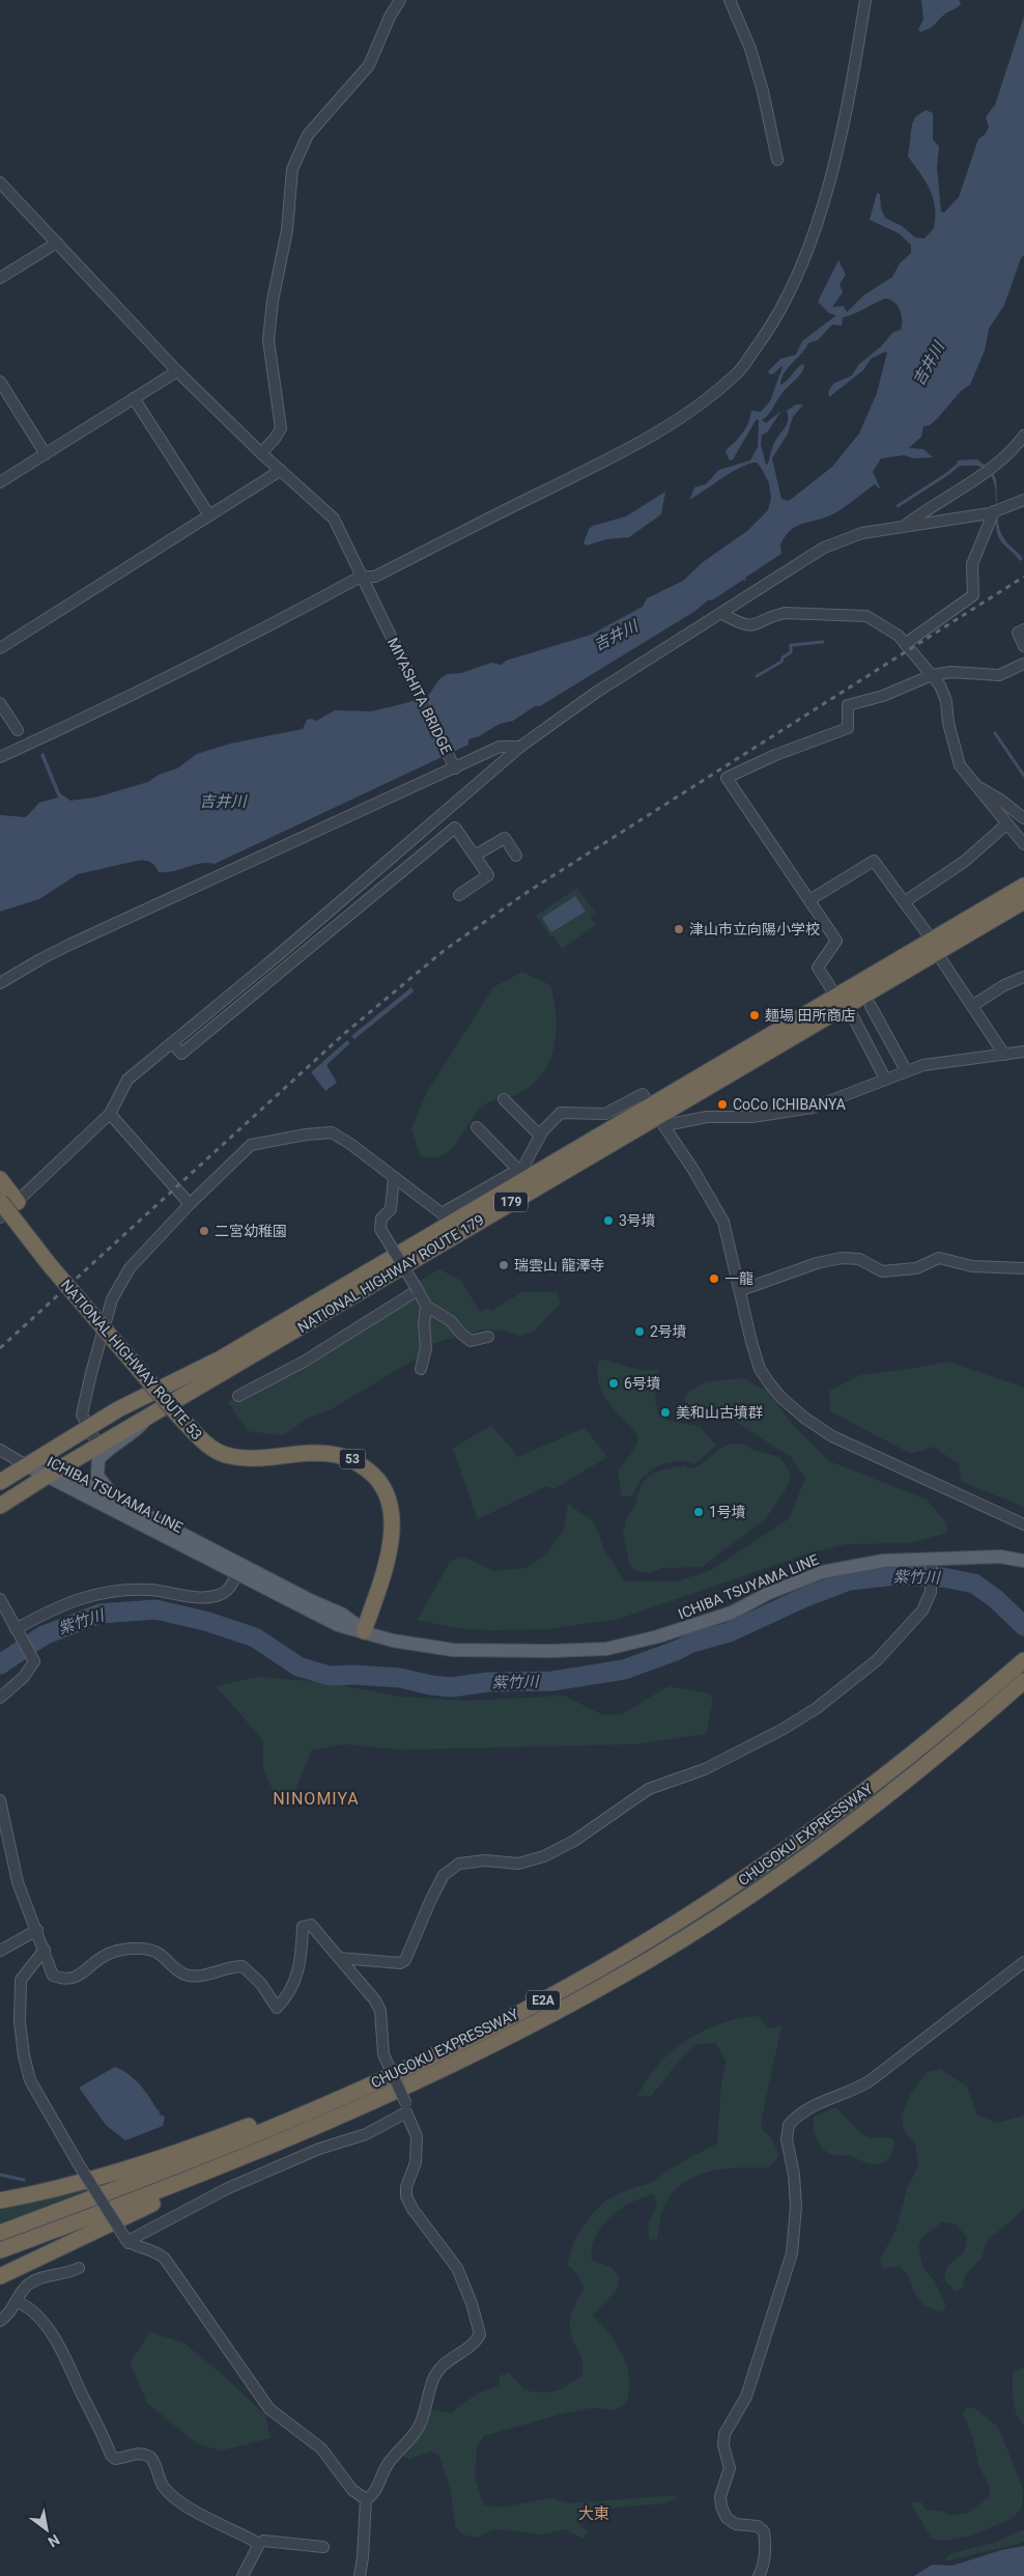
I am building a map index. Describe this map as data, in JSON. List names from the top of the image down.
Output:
{
  "streets": {
    "highway": [
      "179",
      "NATIONAL HIGHWAY ROUTE 179",
      "NATIONAL HIGHWAY ROUTE 53",
      "53",
      "CHUGOKU EXPRESSWAY",
      "E2A"
    ],
    "main road": ["ICHIBA TSUYAMA LINE"],
    "street": ["MIYASHITA BRIDGE"]
  },
  "crossings": [
    ["NATIONAL HIGHWAY ROUTE 179", "ICHIBA TSUYAMA LINE"],
    ["NATIONAL HIGHWAY ROUTE 53", "ICHIBA TSUYAMA LINE"]
  ],
  "districts": ["NINOMIYA", "大東"],
  "water": ["吉井川", "紫竹川"],
  "places": [
    "津山市立向陽小学校",
    "麺場 田所商店",
    "CoCo ICHIBANYA",
    "3号墳",
    "二宮幼稚園",
    "瑞雲山 龍澤寺",
    "一龍",
    "2号墳",
    "6号墳",
    "美和山古墳群",
    "1号墳"
  ],
  "north": "bottom right"
}
